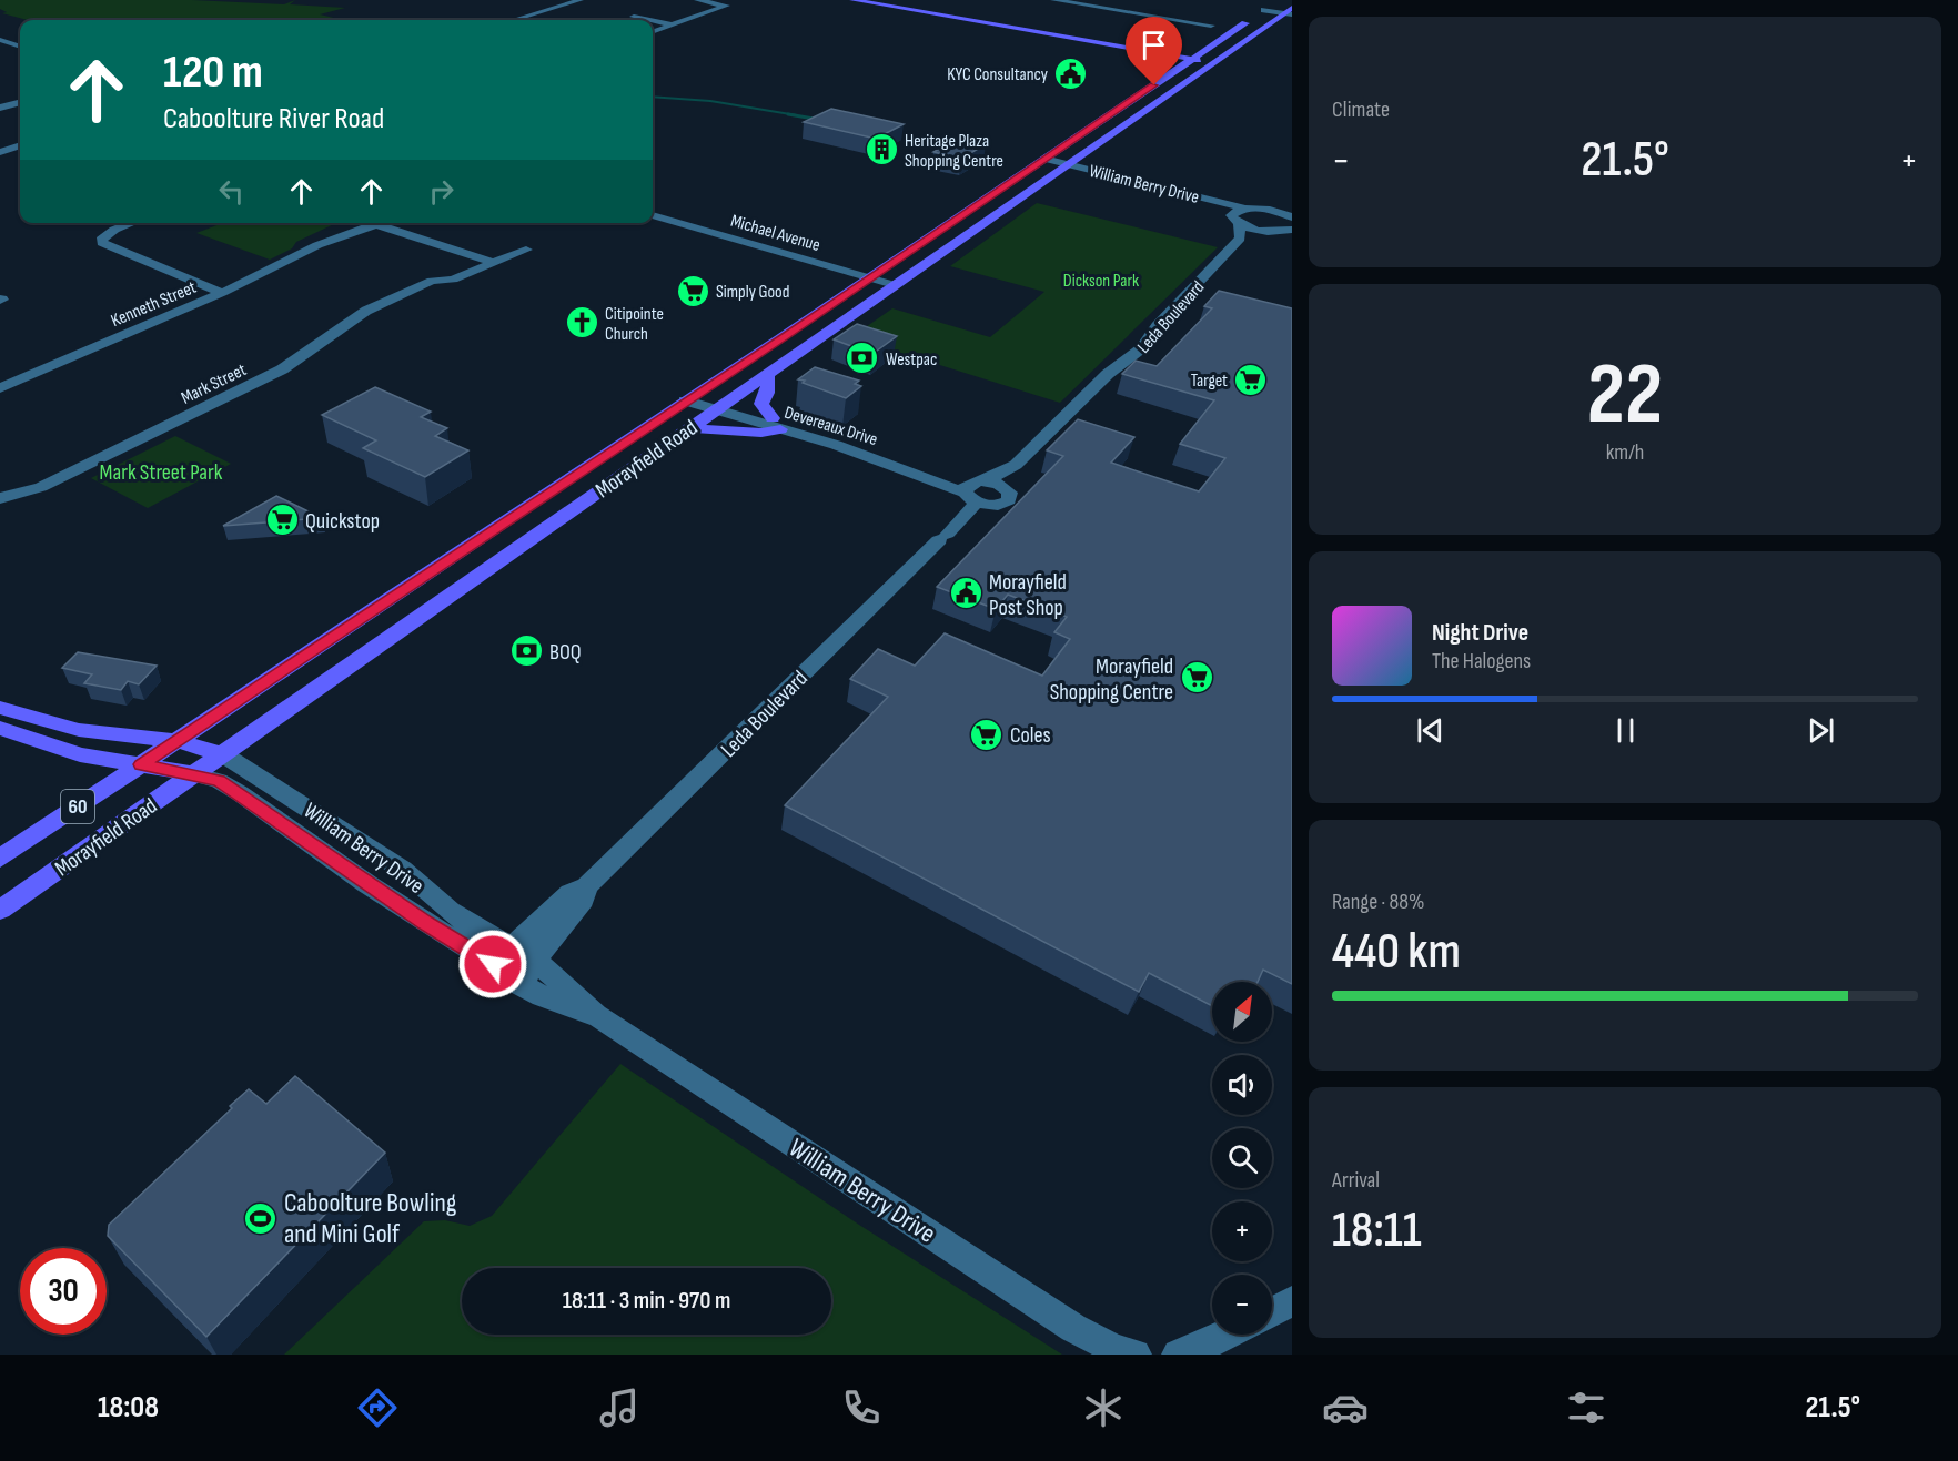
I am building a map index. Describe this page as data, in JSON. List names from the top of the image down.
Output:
{
  "streets": {
    "main road": ["Morayfield Road", "60"],
    "street": [
      "William Berry Drive",
      "Michael Avenue",
      "Kenneth Street",
      "Leda Boulevard",
      "Mark Street",
      "Devereaux Drive"
    ]
  },
  "crossings": [
    ["William Berry Drive", "Leda Boulevard"],
    ["William Berry Drive", "Morayfield Road"],
    ["Michael Avenue", "Morayfield Road"],
    ["Leda Boulevard", "Devereaux Drive"],
    ["Devereaux Drive", "Morayfield Road"]
  ],
  "parks": ["Dickson Park", "Mark Street Park"],
  "places": {
    "public building": ["KYC Consultancy", "Morayfield Post Shop"],
    "building": ["Heritage Plaza Shopping Centre"],
    "supermarket": [
      "Simply Good",
      "Target",
      "Quickstop",
      "Morayfield Shopping Centre",
      "Coles"
    ],
    "church": ["Citipointe Church"],
    "bank": ["Westpac", "BOQ"],
    "sports": ["Caboolture Bowling and Mini Golf"]
  },
  "north": "top right",
  "page": {
    "tile": [
      "Climate",
      ["22", "km/h"],
      ["Range · 88%", "440 km"],
      ["Arrival", "18:11"]
    ],
    "turn": ["120 m", "Caboolture River Road"],
    "heat": ["−", "21.5°", "+"],
    "song": ["Night Drive", "The Halogens"],
    "map_buttons": ["+", "−"],
    "limit": "30",
    "trip": "18:11 · 3 min · 970 m",
    "tabs": ["18:08", "21.5°"]
  }
}
